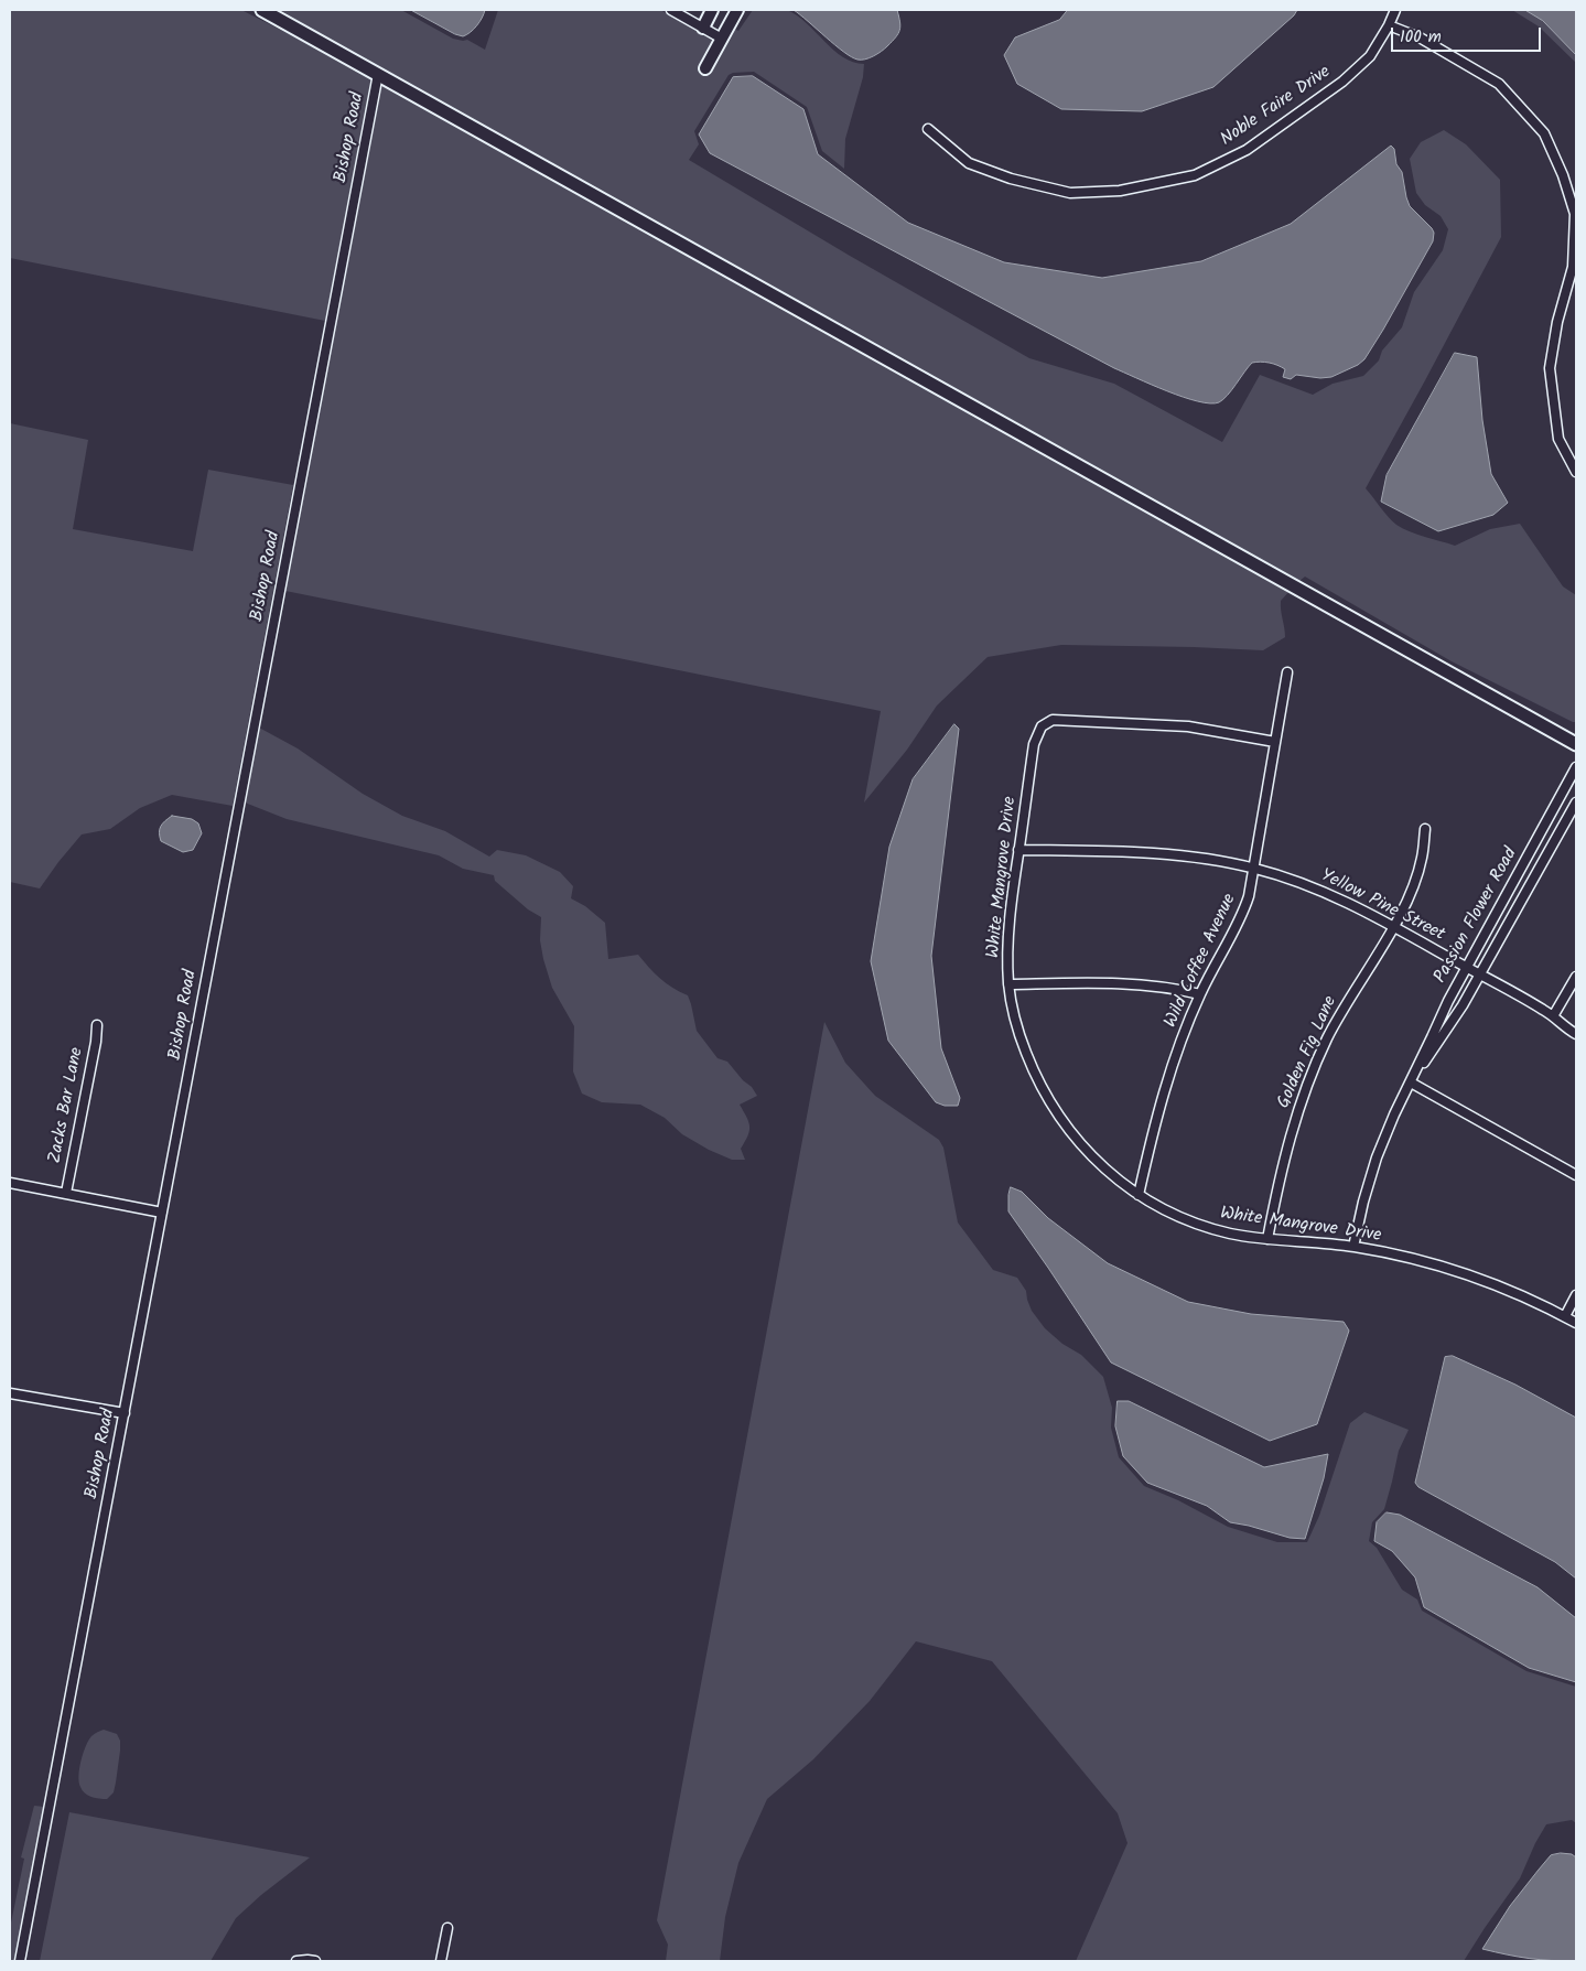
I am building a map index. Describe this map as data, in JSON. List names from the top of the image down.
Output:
{
  "streets": {
    "street": [
      "Noble Faire Drive",
      "Bishop Road",
      "White Mangrove Drive",
      "Yellow Pine Street",
      "Passion Flower Road",
      "Wild Coffee Avenue",
      "Golden Fig Lane",
      "Zacks Bar Lane"
    ]
  },
  "crossings": [
    ["White Mangrove Drive", "Yellow Pine Street"],
    ["White Mangrove Drive", "Passion Flower Road"],
    ["White Mangrove Drive", "Wild Coffee Avenue"],
    ["White Mangrove Drive", "Golden Fig Lane"],
    ["Yellow Pine Street", "Passion Flower Road"],
    ["Yellow Pine Street", "Wild Coffee Avenue"],
    ["Yellow Pine Street", "Golden Fig Lane"]
  ],
  "scale_bar": "100 m"
}
